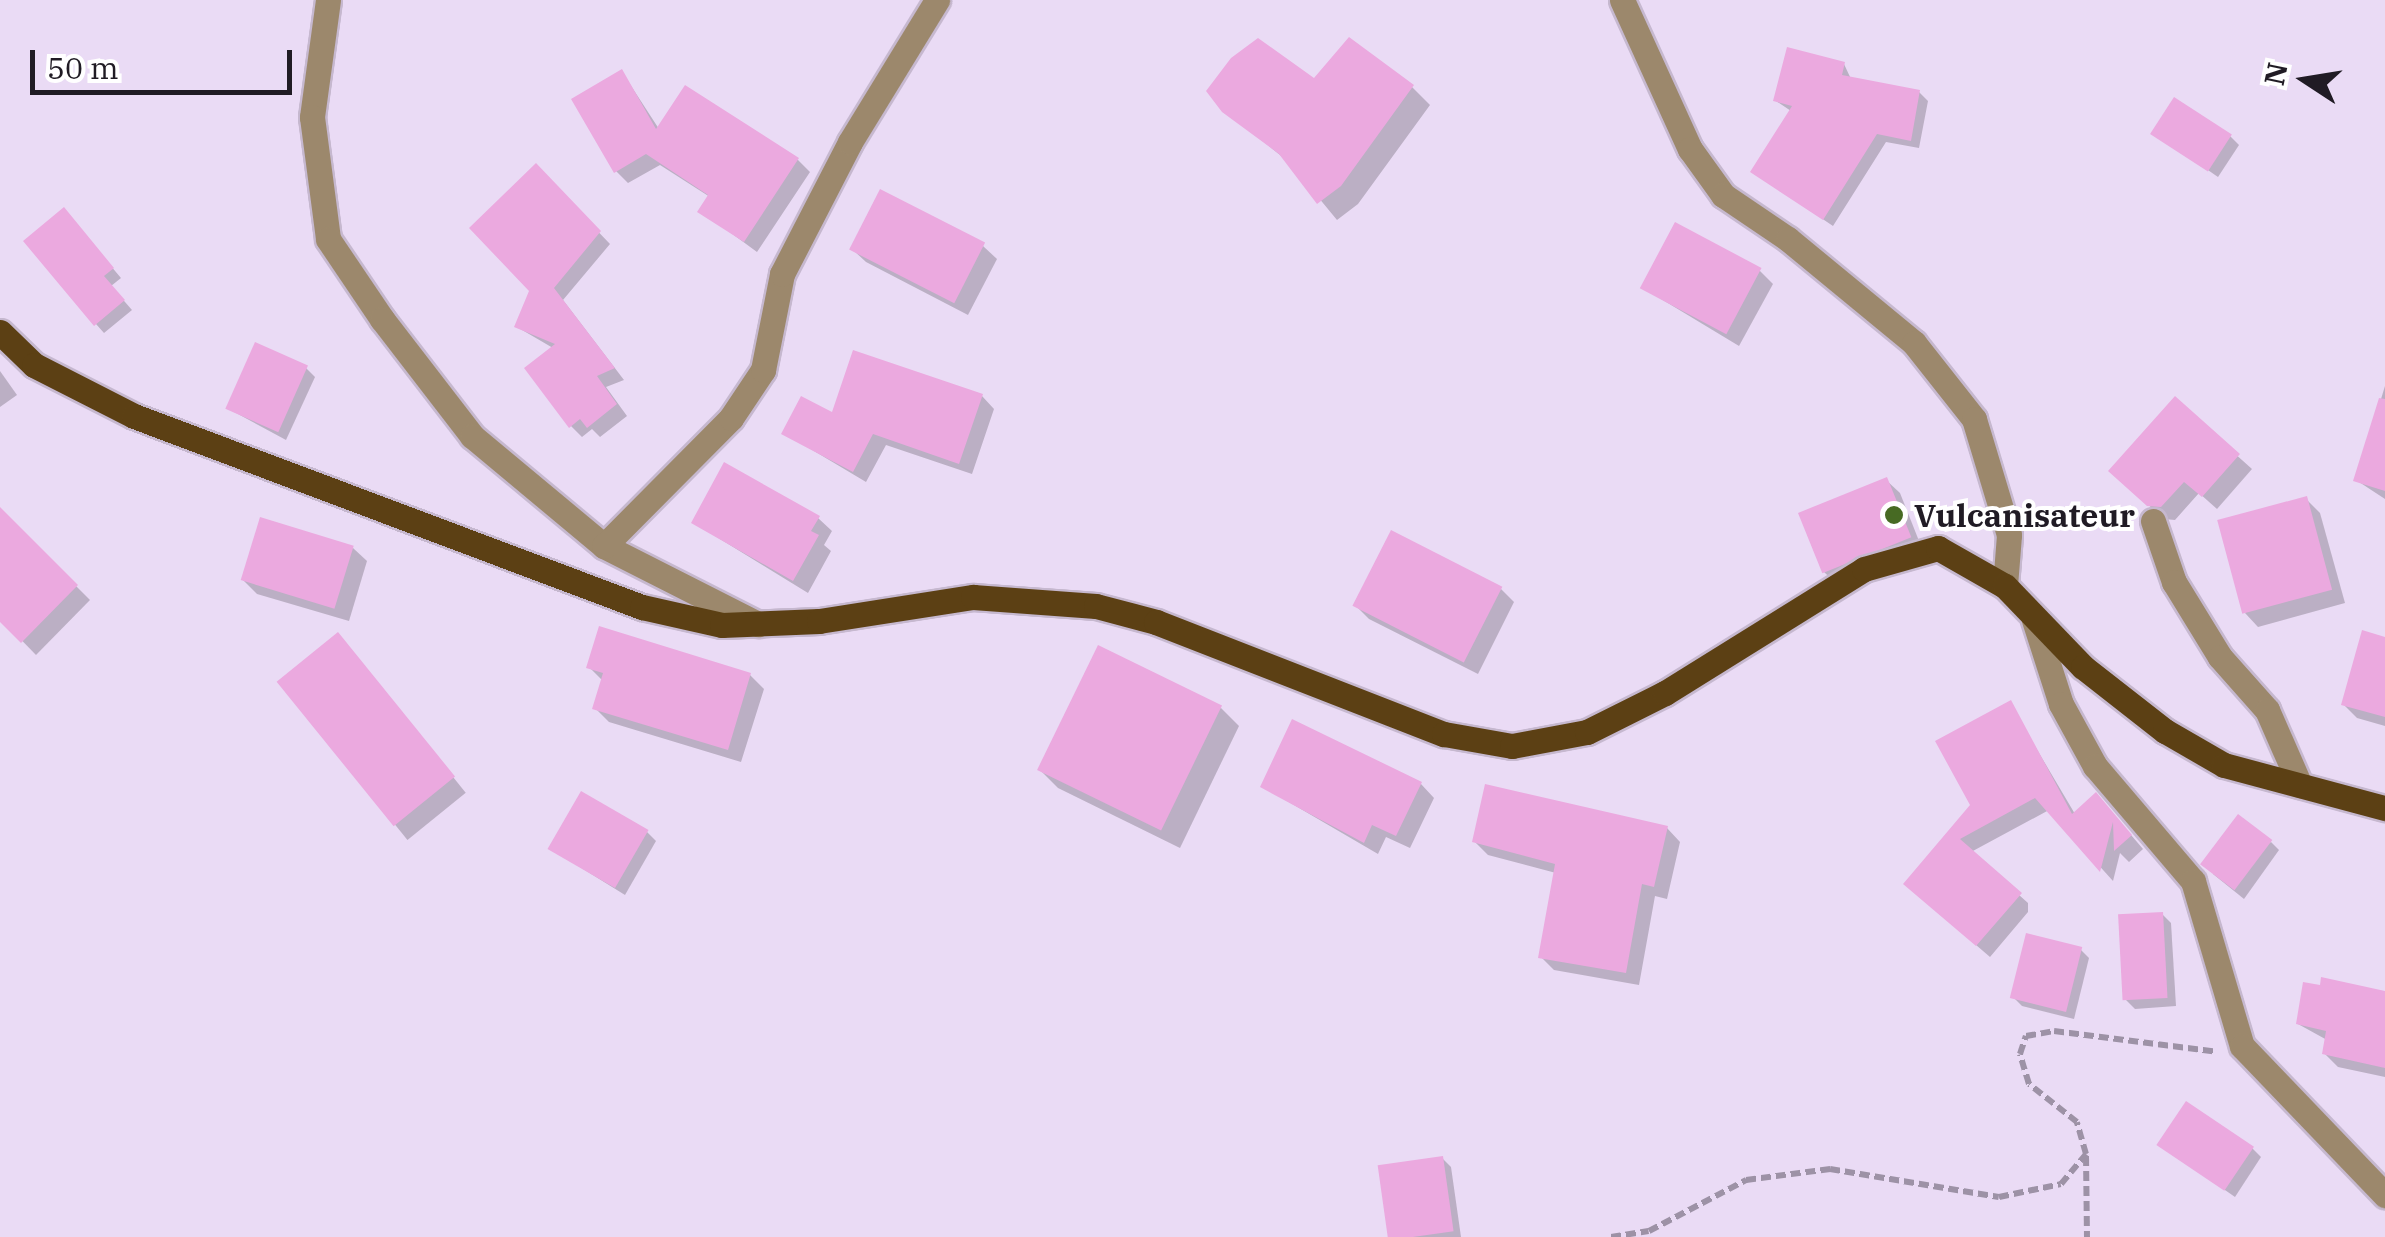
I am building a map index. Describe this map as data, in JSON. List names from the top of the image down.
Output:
{
  "places": ["Vulcanisateur"],
  "scale_bar": "50 m",
  "north": "left"
}
